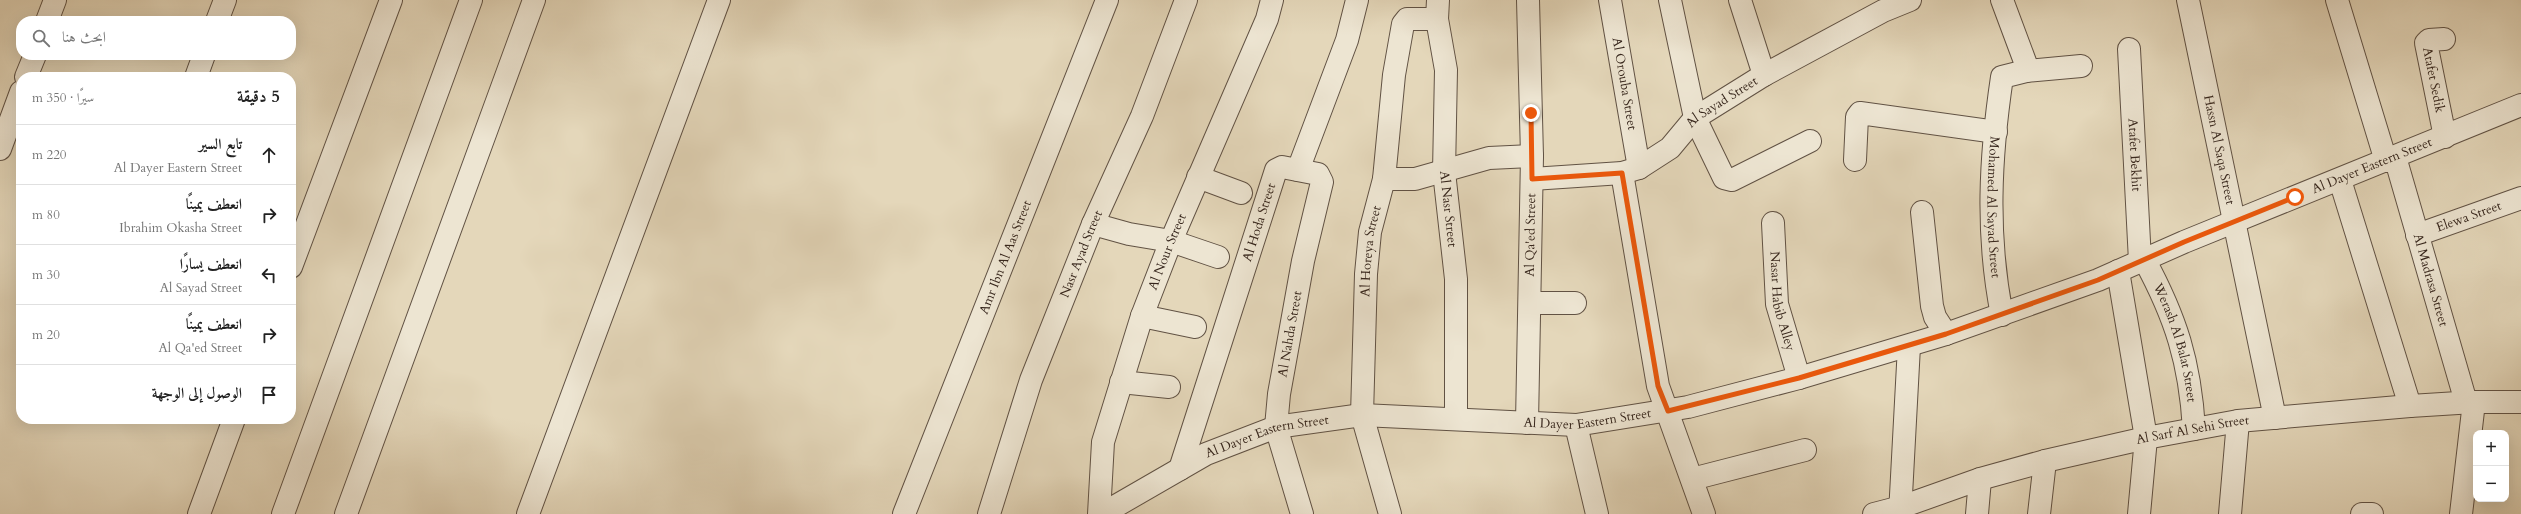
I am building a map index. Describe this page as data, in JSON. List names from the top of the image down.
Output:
{
  "streets": {
    "street": [
      "Atafet Sedik",
      "Al Orouba Street",
      "Al Sayad Street",
      "Hassn Al Saqa Street",
      "Atafet Bekhit",
      "Al Dayer Eastern Street",
      "Mohamed Al Sayad Street",
      "Al Nasr Street",
      "Elewa Street",
      "Al Hoda Street",
      "Al Qa'ed Street",
      "Al Nour Street",
      "Al Horeya Street",
      "Nasr Ayad Street",
      "Amr Ibn Al Aas Street",
      "Al Madrasa Street",
      "Nasar Habib Alley",
      "Al Nahda Street",
      "Werash Al Balat Street",
      "Al Sarf Al Sehi Street"
    ]
  },
  "crossings": [
    ["Atafet Sedik", "Al Dayer Eastern Street"],
    ["Al Orouba Street", "Al Sayad Street"],
    ["Al Orouba Street", "Al Dayer Eastern Street"],
    ["Al Sayad Street", "Al Qa'ed Street"],
    ["Hassn Al Saqa Street", "Al Dayer Eastern Street"],
    ["Hassn Al Saqa Street", "Al Sarf Al Sehi Street"],
    ["Atafet Bekhit", "Al Dayer Eastern Street"],
    ["Atafet Bekhit", "Werash Al Balat Street"],
    ["Al Dayer Eastern Street", "Mohamed Al Sayad Street"],
    ["Al Dayer Eastern Street", "Al Nasr Street"],
    ["Al Dayer Eastern Street", "Al Hoda Street"],
    ["Al Dayer Eastern Street", "Al Qa'ed Street"],
    ["Al Dayer Eastern Street", "Al Horeya Street"],
    ["Al Dayer Eastern Street", "Al Madrasa Street"],
    ["Al Dayer Eastern Street", "Nasar Habib Alley"],
    ["Al Dayer Eastern Street", "Al Nahda Street"],
    ["Al Dayer Eastern Street", "Werash Al Balat Street"],
    ["Al Nasr Street", "Al Horeya Street"],
    ["Elewa Street", "Al Madrasa Street"],
    ["Al Hoda Street", "Al Nahda Street"],
    ["Al Madrasa Street", "Al Sarf Al Sehi Street"],
    ["Werash Al Balat Street", "Al Sarf Al Sehi Street"]
  ],
  "page": {
    "search": "ابحث هنا",
    "heading": ["5 دقيقة", "سيرًا · 350 m"],
    "list": [
      ["تابع السير", "Al Dayer Eastern Street", "220 m"],
      ["انعطف يمينًا", "Ibrahim Okasha Street", "80 m"],
      ["انعطف يسارًا", "Al Sayad Street", "30 m"],
      ["انعطف يمينًا", "Al Qa'ed Street", "20 m"],
      "الوصول إلى الوجهة"
    ],
    "map_buttons": ["+", "−"]
  }
}
